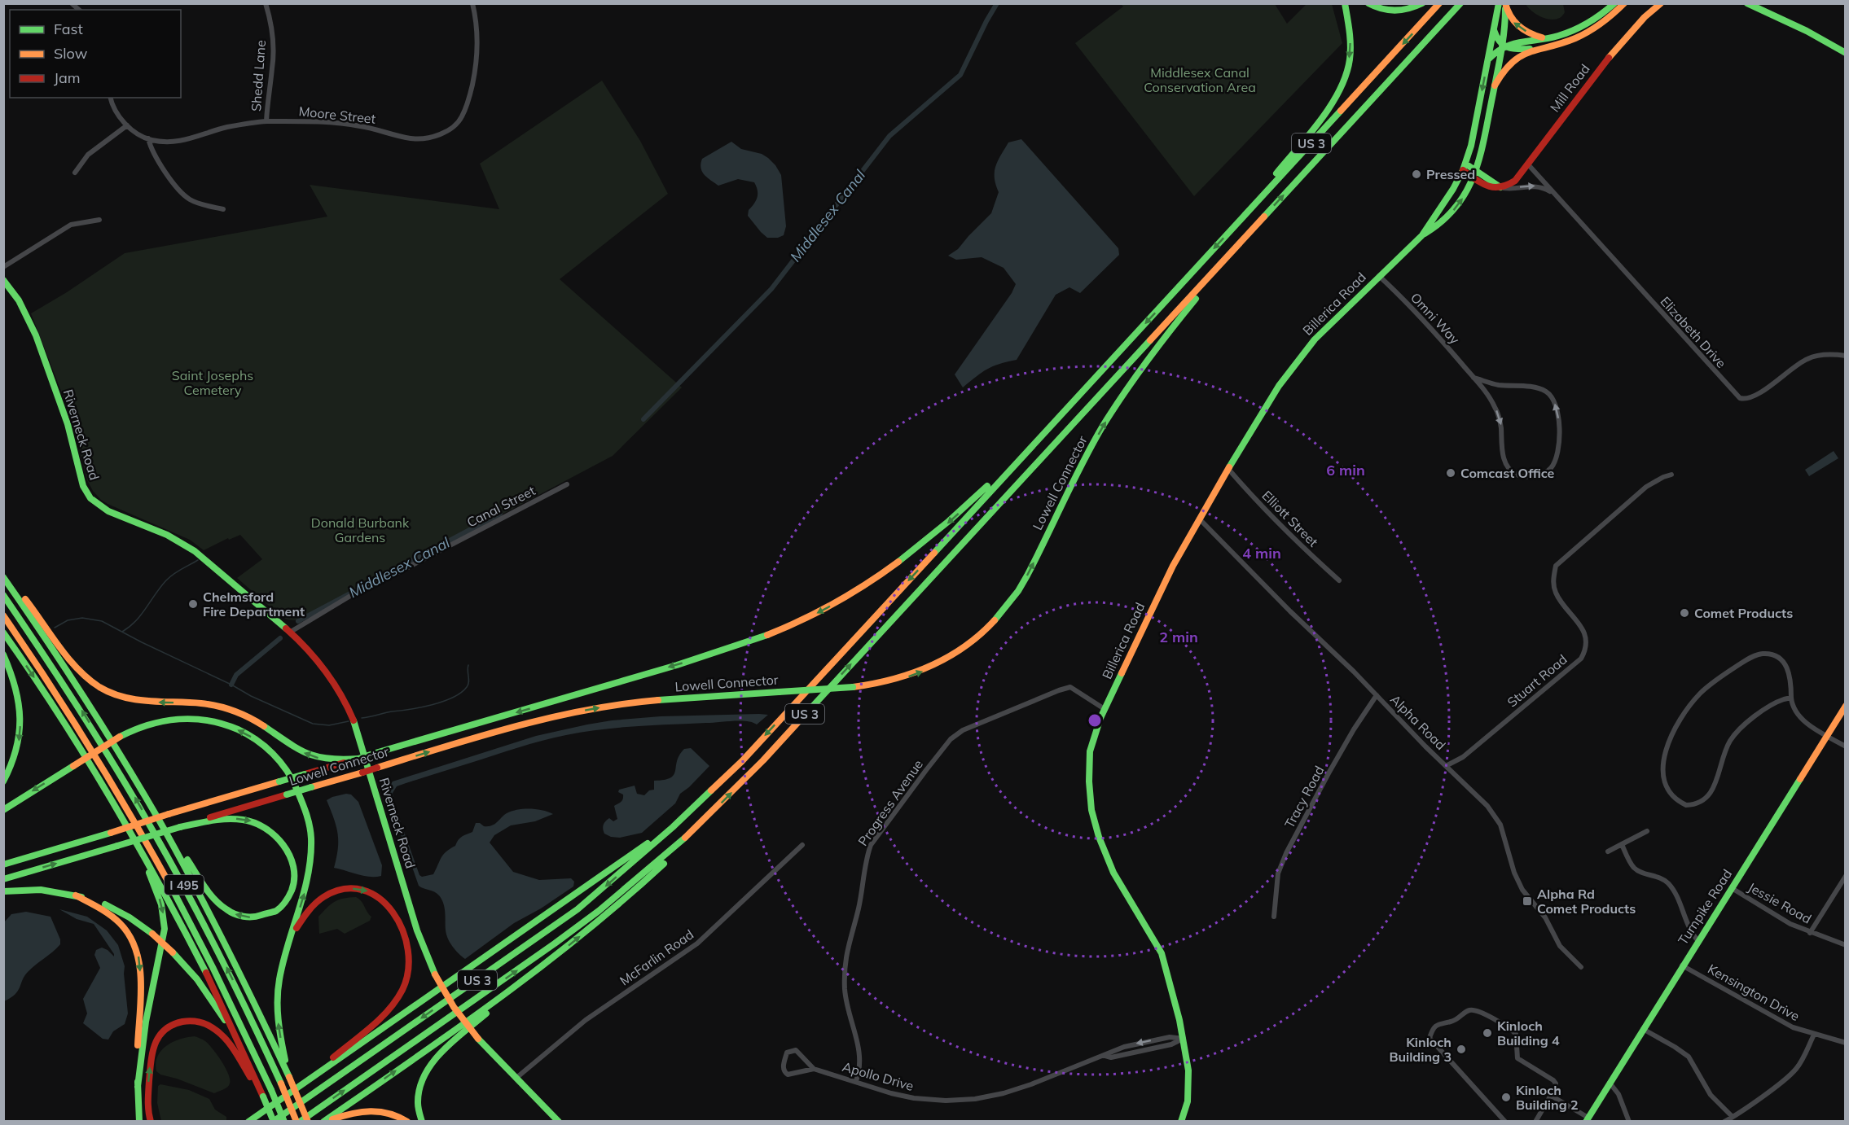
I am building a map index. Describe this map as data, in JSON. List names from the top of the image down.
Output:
{
  "streets": {
    "main road": [
      "Mill Road",
      "US 3",
      "Billerica Road",
      "Riverneck Road",
      "Lowell Connector",
      "I 495",
      "Turnpike Road"
    ],
    "street": [
      "Shedd Lane",
      "Moore Street",
      "Omni Way",
      "Elizabeth Drive",
      "Canal Street",
      "Elliott Street",
      "Stuart Road",
      "Alpha Road",
      "Tracy Road",
      "Progress Avenue",
      "Jessie Road",
      "McFarlin Road",
      "Kensington Drive",
      "Apollo Drive"
    ]
  },
  "crossings": [
    ["Shedd Lane", "Moore Street"],
    ["Mill Road", "Elizabeth Drive"],
    ["US 3", "Lowell Connector"],
    ["US 3", "I 495"],
    ["Billerica Road", "Omni Way"],
    ["Billerica Road", "Elliott Street"],
    ["Billerica Road", "Alpha Road"],
    ["Billerica Road", "Progress Avenue"],
    ["Billerica Road", "Apollo Drive"],
    ["Riverneck Road", "Canal Street"],
    ["Riverneck Road", "McFarlin Road"],
    ["Stuart Road", "Alpha Road"],
    ["Alpha Road", "Tracy Road"],
    ["Progress Avenue", "Apollo Drive"],
    ["Jessie Road", "Turnpike Road"],
    ["Turnpike Road", "Kensington Drive"]
  ],
  "water": ["Middlesex Canal"],
  "parks": ["Middlesex Canal Conservation Area", "Saint Josephs Cemetery", "Donald Burbank Gardens"],
  "places": {
    "other": [
      "Pressed",
      "Comcast Office",
      "Chelmsford Fire Department",
      "Comet Products",
      "Kinloch Building 4",
      "Kinloch Building 3",
      "Kinloch Building 2"
    ],
    "transit": ["Alpha Rd Comet Products"]
  },
  "legend": ["Fast", "Slow", "Jam"],
  "rings": ["6 min", "4 min", "2 min"]
}
